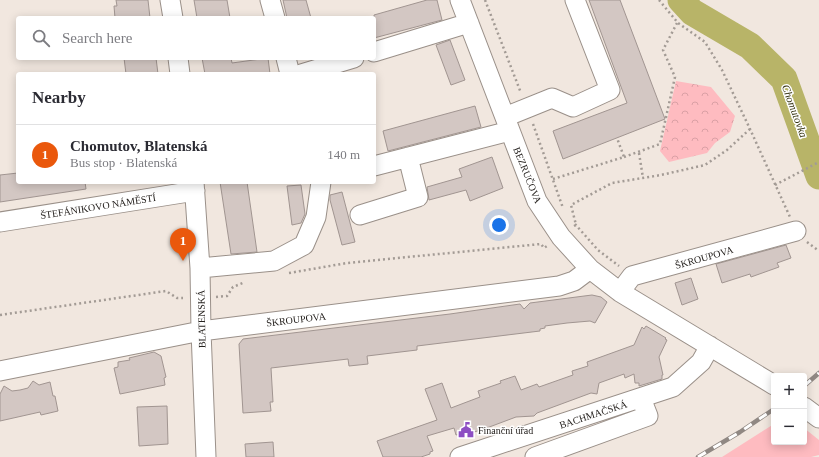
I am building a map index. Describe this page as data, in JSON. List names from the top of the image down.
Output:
{
  "streets": {
    "street": [
      "BEZRUČOVA",
      "ŠTEFÁNIKOVO NÁMĚSTÍ",
      "ŠKROUPOVA",
      "BLATENSKÁ",
      "BACHMAČSKÁ"
    ]
  },
  "crossings": [
    ["BEZRUČOVA", "ŠKROUPOVA"],
    ["BEZRUČOVA", "BACHMAČSKÁ"],
    ["ŠTEFÁNIKOVO NÁMĚSTÍ", "BLATENSKÁ"],
    ["ŠKROUPOVA", "BLATENSKÁ"]
  ],
  "water": ["Chomutovka"],
  "places": {
    "public building": ["Finanční úřad"]
  },
  "page": {
    "search": "Search here",
    "heading": "Nearby",
    "list": [
      {
        "mark": "1",
        "name": "Chomutov, Blatenská",
        "note": "Bus stop · Blatenská",
        "value": "140 m"
      }
    ],
    "pins": "1",
    "map_buttons": ["+", "−"]
  }
}
